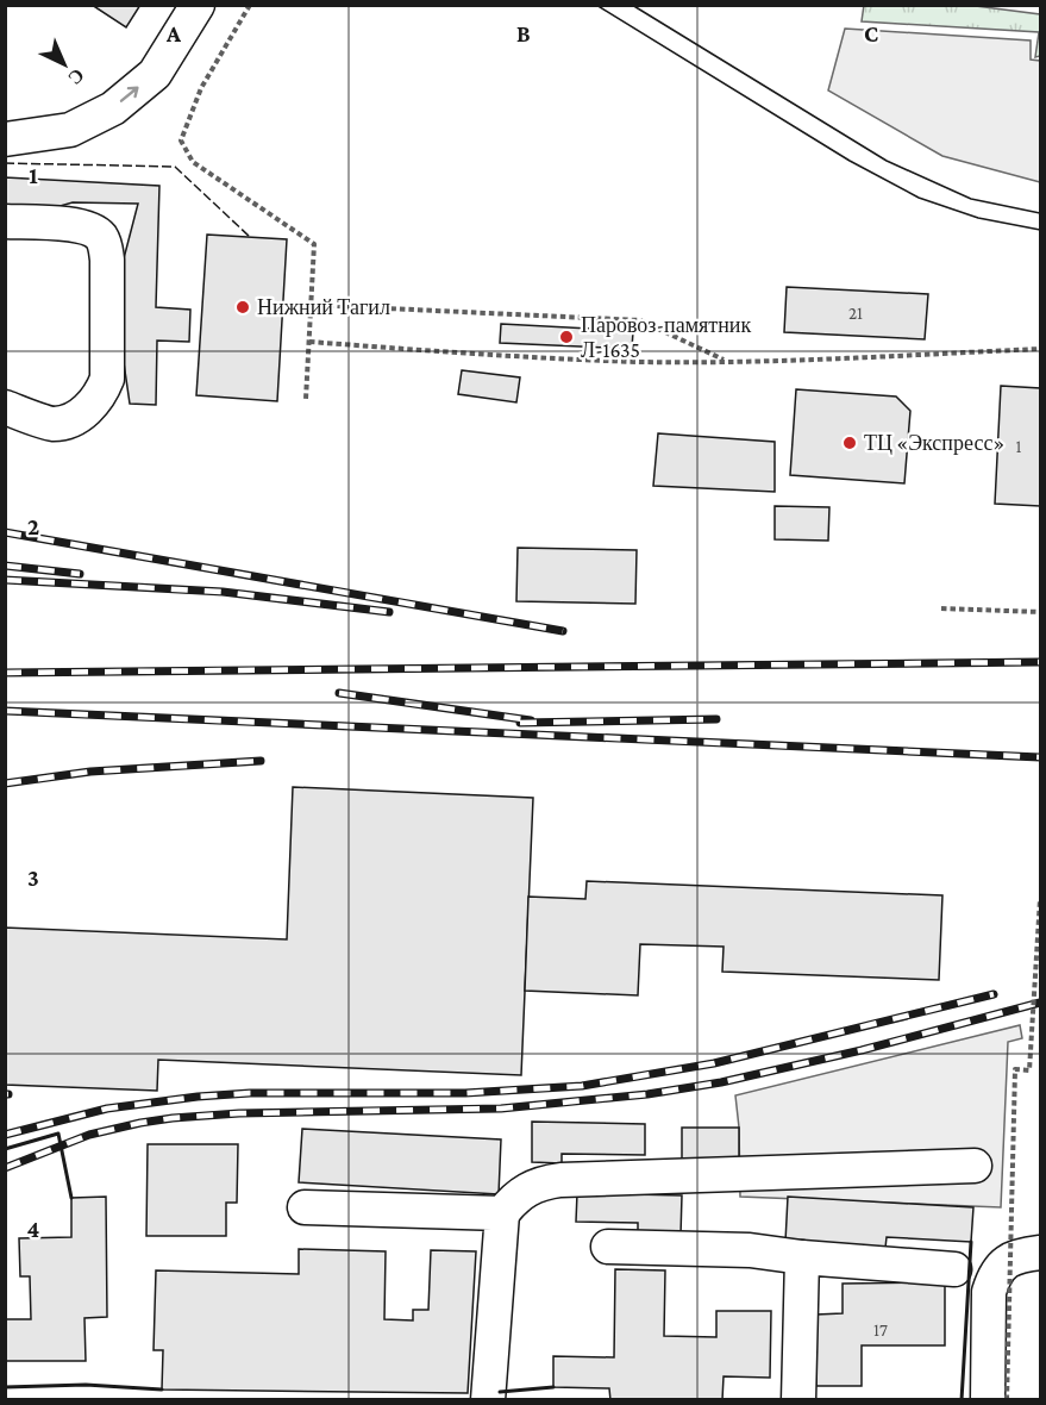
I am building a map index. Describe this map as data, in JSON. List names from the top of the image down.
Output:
{
  "places": ["Нижний Тагил", "Паровоз-памятник Л-1635", "ТЦ «Экспресс»"],
  "house_numbers": ["21", "1", "17"],
  "north": "bottom right",
  "grid": {
    "columns": ["A", "B", "C"],
    "rows": [
      "1",
      "2",
      "3",
      "4"
    ]
  }
}
